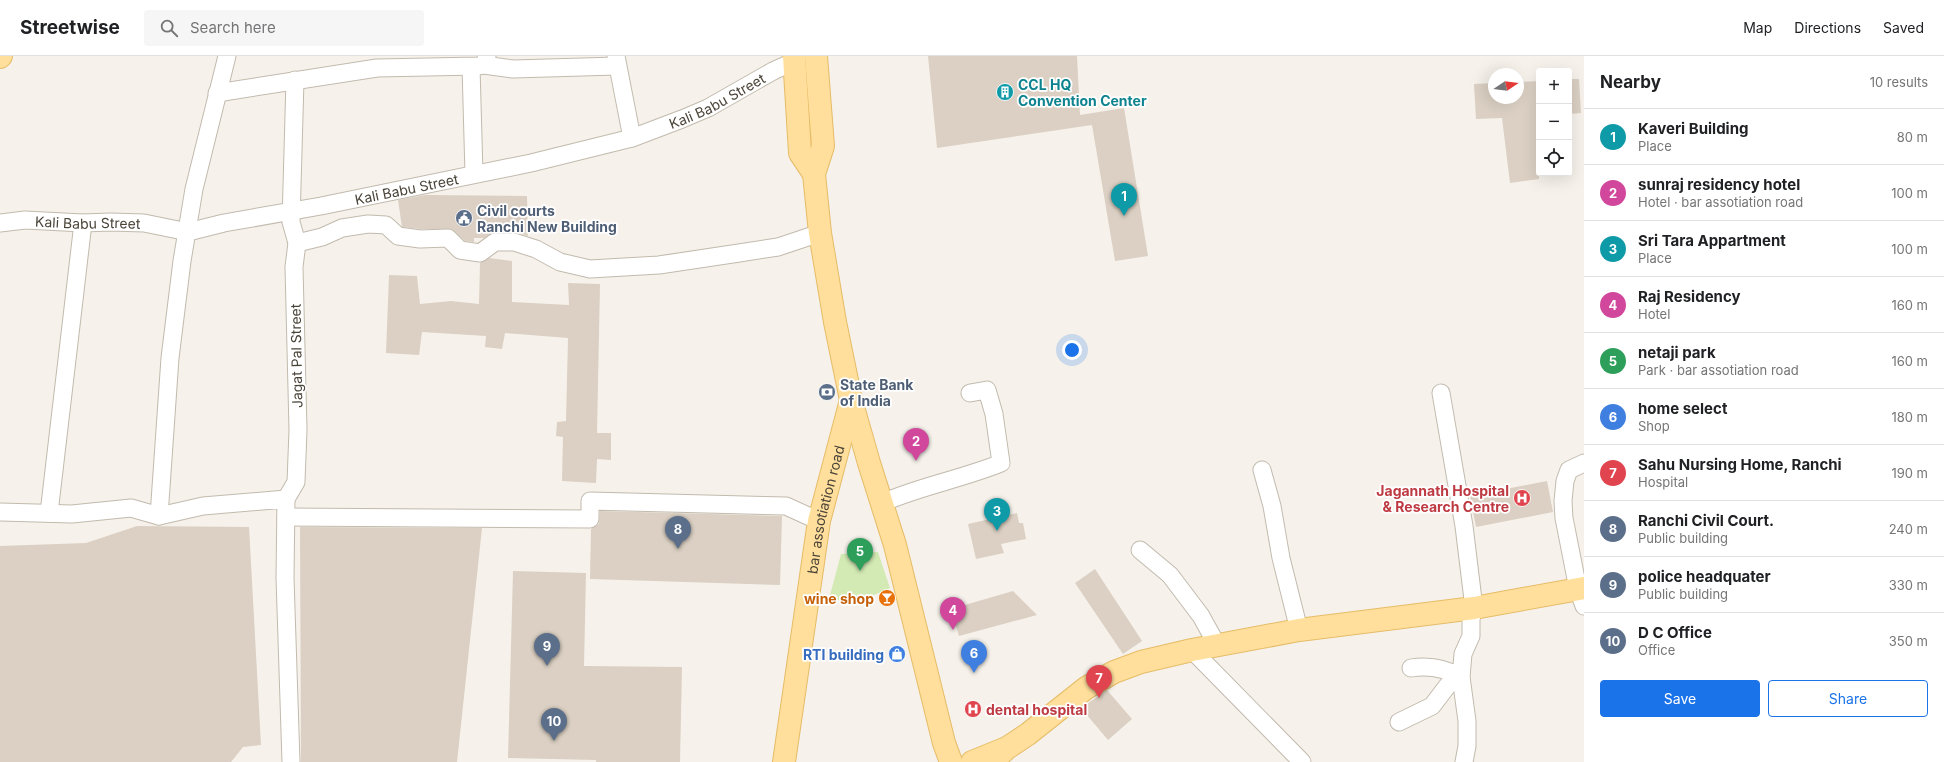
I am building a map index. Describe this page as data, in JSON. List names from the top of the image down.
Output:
{
  "streets": {
    "main road": ["bar assotiation road"],
    "street": ["Kali Babu Street", "Jagat Pal Street"]
  },
  "crossings": [
    ["Kali Babu Street", "Jagat Pal Street"]
  ],
  "places": {
    "building": ["CCL HQ Convention Center"],
    "public building": ["Civil courts Ranchi New Building"],
    "bank": ["State Bank of India"],
    "hospital": ["Jagannath Hospital & Research Centre", "dental hospital"],
    "bar": ["wine shop"],
    "shop": ["RTI building"]
  },
  "north": "right",
  "page": {
    "header": "Streetwise",
    "search": "Search here",
    "nav": ["Map", "Directions", "Saved"],
    "heading": ["Nearby", "10 results"],
    "map_buttons": ["+", "−"],
    "list": [
      {
        "mark": "1",
        "name": "Kaveri Building",
        "note": "Place",
        "value": "80 m"
      },
      {
        "mark": "2",
        "name": "sunraj residency hotel",
        "note": "Hotel · bar assotiation road",
        "value": "100 m"
      },
      {
        "mark": "3",
        "name": "Sri Tara Appartment",
        "note": "Place",
        "value": "100 m"
      },
      {
        "mark": "4",
        "name": "Raj Residency",
        "note": "Hotel",
        "value": "160 m"
      },
      {
        "mark": "5",
        "name": "netaji park",
        "note": "Park · bar assotiation road",
        "value": "160 m"
      },
      {
        "mark": "6",
        "name": "home select",
        "note": "Shop",
        "value": "180 m"
      },
      {
        "mark": "7",
        "name": "Sahu Nursing Home, Ranchi",
        "note": "Hospital",
        "value": "190 m"
      },
      {
        "mark": "8",
        "name": "Ranchi Civil Court.",
        "note": "Public building",
        "value": "240 m"
      },
      {
        "mark": "9",
        "name": "police headquater",
        "note": "Public building",
        "value": "330 m"
      },
      {
        "mark": "10",
        "name": "D C Office",
        "note": "Office",
        "value": "350 m"
      }
    ],
    "pins": [
      "1",
      "2",
      "3",
      "8",
      "5",
      "4",
      "9",
      "6",
      "7",
      "10"
    ],
    "buttons": ["Save", "Share"]
  }
}
